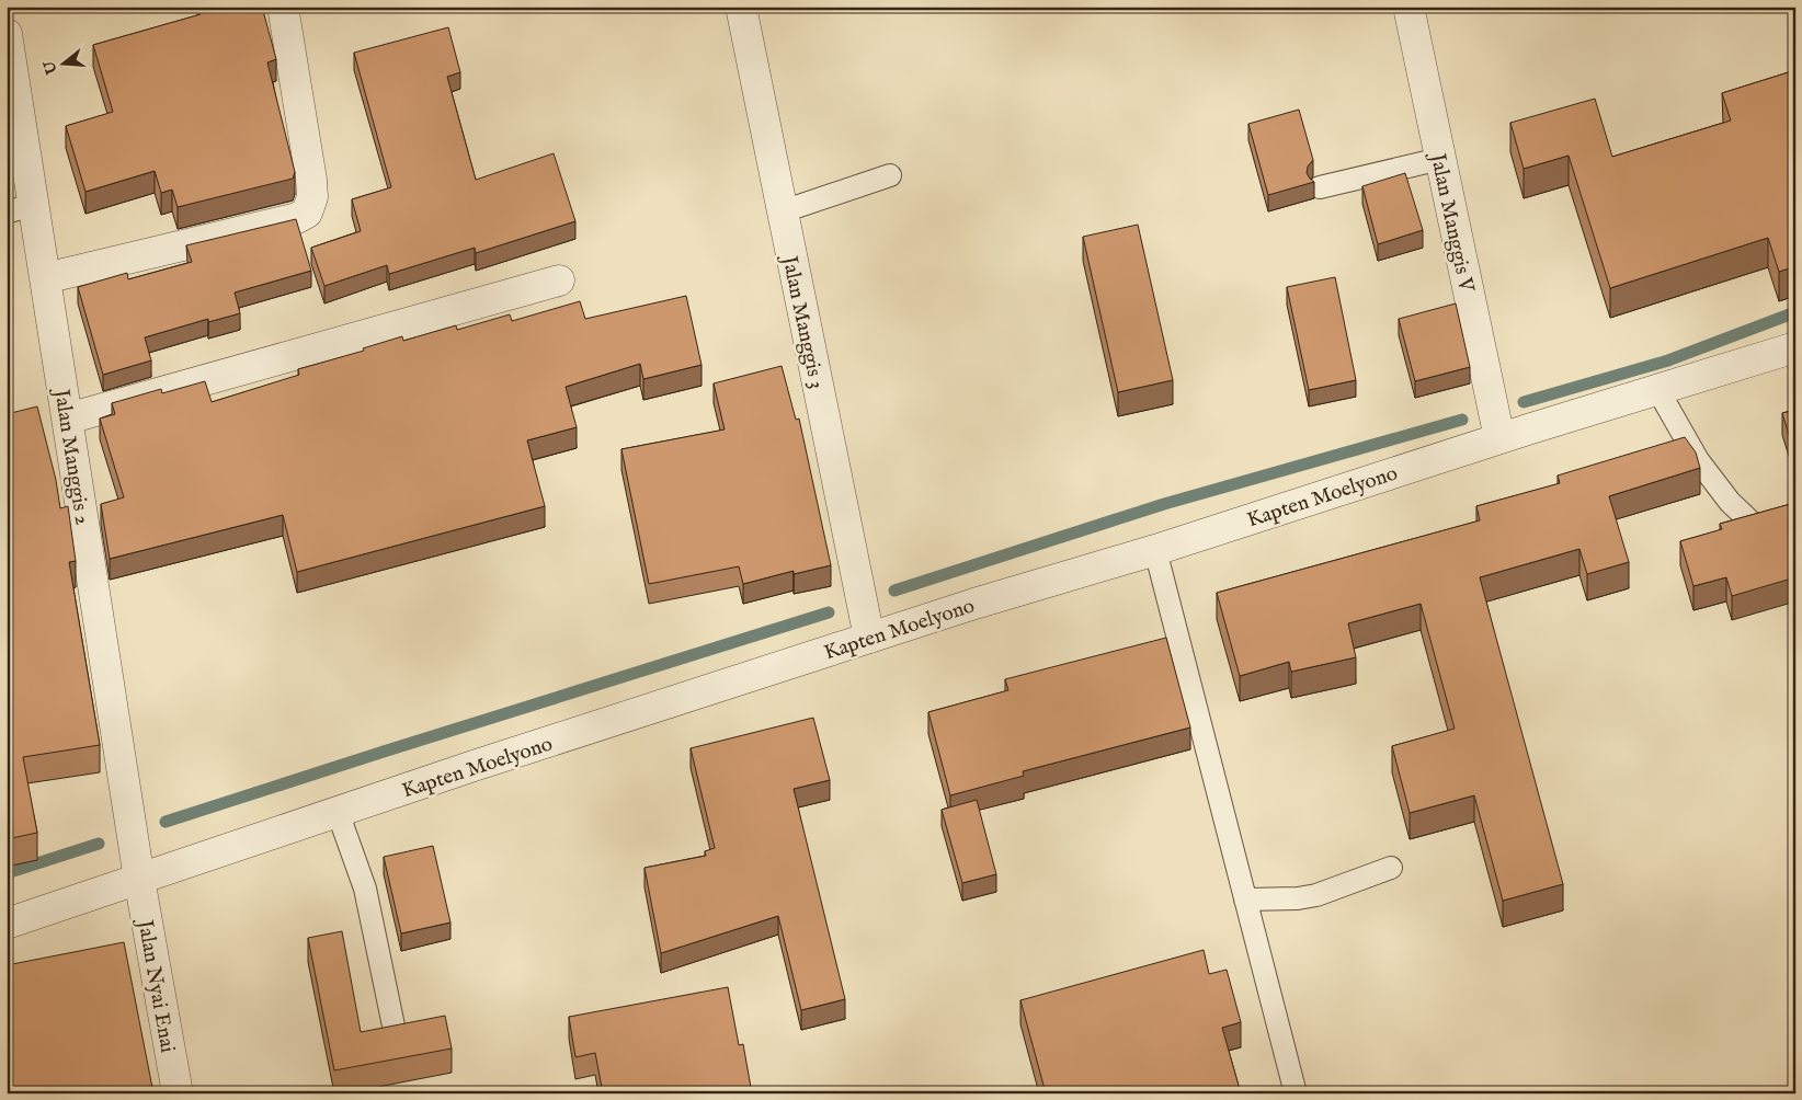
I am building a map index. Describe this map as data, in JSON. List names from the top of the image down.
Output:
{
  "streets": {
    "street": [
      "Jalan Manggis V",
      "Jalan Manggis 3",
      "Jalan Manggis 2",
      "Kapten Moelyono",
      "Jalan Nyai Enai"
    ]
  },
  "crossings": [
    ["Jalan Manggis V", "Kapten Moelyono"],
    ["Jalan Manggis 3", "Kapten Moelyono"],
    ["Jalan Manggis 2", "Kapten Moelyono"],
    ["Jalan Manggis 2", "Jalan Nyai Enai"],
    ["Kapten Moelyono", "Jalan Nyai Enai"]
  ],
  "north": "left"
}
